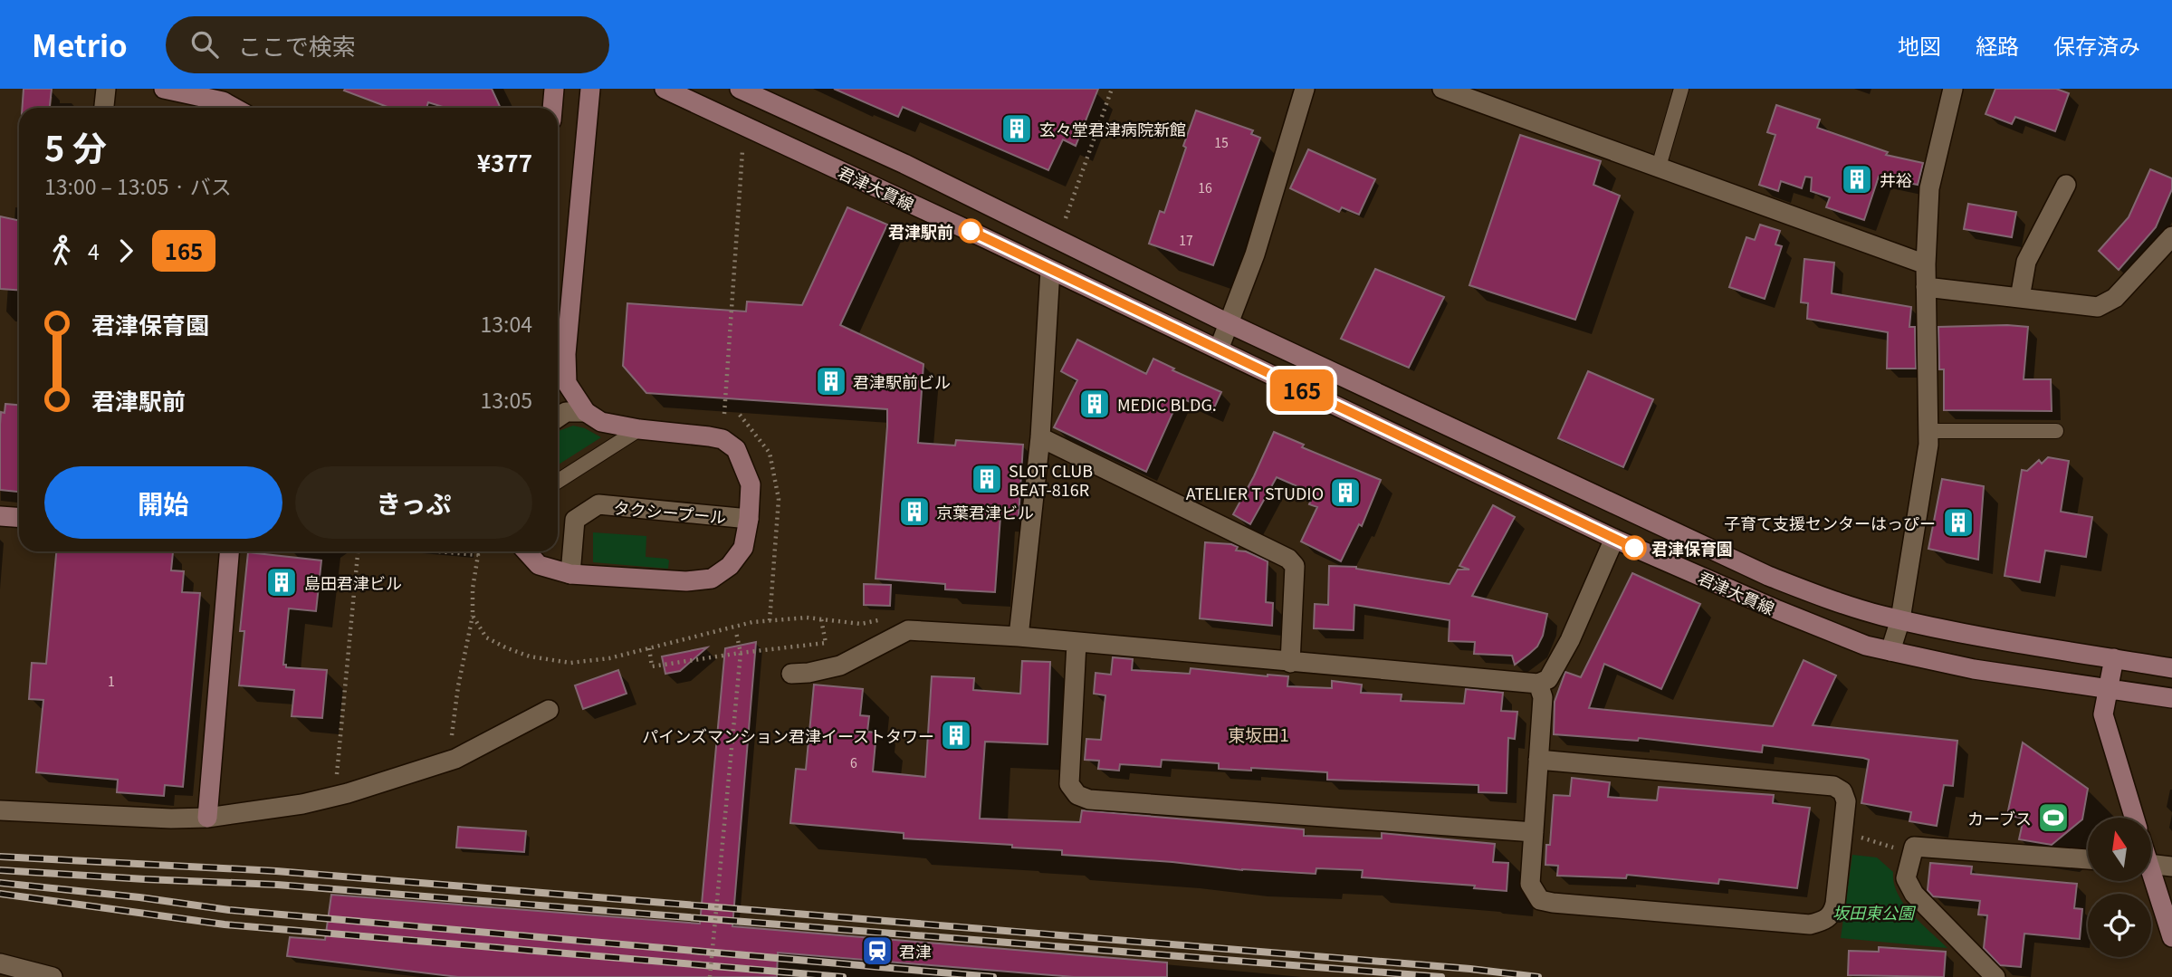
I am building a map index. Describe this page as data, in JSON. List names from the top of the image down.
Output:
{
  "streets": {
    "main road": ["君津大貫線"],
    "street": ["タクシープール"]
  },
  "districts": ["東坂田1"],
  "parks": ["坂田東公園"],
  "places": {
    "building": [
      "玄々堂君津病院新館",
      "井裕",
      "君津駅前ビル",
      "MEDIC BLDG.",
      "SLOT CLUB BEAT-816R",
      "ATELIER T STUDIO",
      "京葉君津ビル",
      "子育て支援センターはっぴー",
      "島田君津ビル",
      "パインズマンション君津イーストタワー"
    ],
    "other": ["君津駅前", "君津保育園"],
    "sports": ["カーブス"],
    "station": ["君津"]
  },
  "lines": ["bus line 165"],
  "house_numbers": [
    "15",
    "16",
    "17",
    "1",
    "6"
  ],
  "north": "top",
  "page": {
    "header": "Metrio",
    "search": "ここで検索",
    "nav": ["地図", "経路", "保存済み"],
    "on_map": "165",
    "heading": ["5 分", "13:00 – 13:05 · バス", "¥377"],
    "legs": ["4", "165"],
    "list": [
      {
        "name": "君津保育園",
        "value": "13:04"
      },
      {
        "name": "君津駅前",
        "value": "13:05"
      }
    ],
    "buttons": ["開始", "きっぷ"]
  }
}
